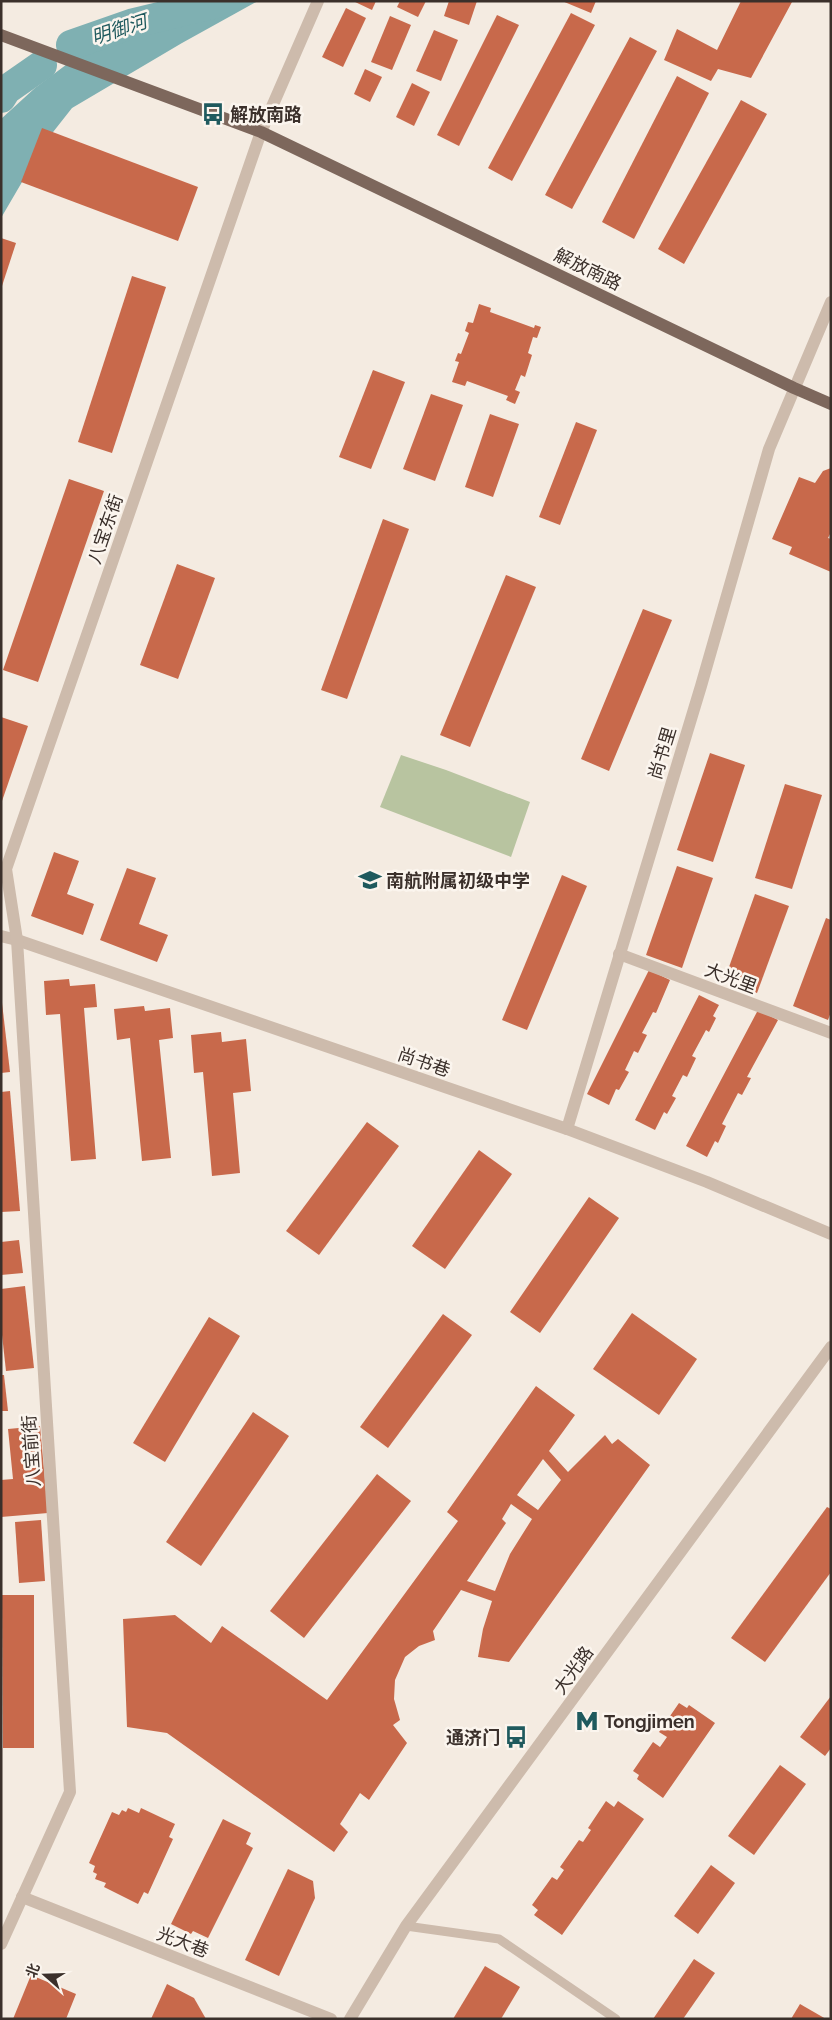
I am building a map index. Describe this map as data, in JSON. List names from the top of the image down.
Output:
{
  "streets": {
    "street": [
      "解放南路",
      "八宝东街",
      "尚书里",
      "大光里",
      "尚书巷",
      "八宝前街",
      "大光路",
      "光大巷"
    ]
  },
  "crossings": [
    ["解放南路", "八宝东街"],
    ["解放南路", "尚书里"],
    ["八宝东街", "尚书巷"],
    ["八宝东街", "八宝前街"],
    ["尚书里", "大光里"],
    ["尚书里", "尚书巷"],
    ["尚书巷", "八宝前街"],
    ["八宝前街", "光大巷"]
  ],
  "water": ["明御河"],
  "places": {
    "bus stop": ["解放南路", "通济门"],
    "school or university": ["南航附属初级中学"],
    "metro station": ["Tongjimen"]
  },
  "north": "left"
}
